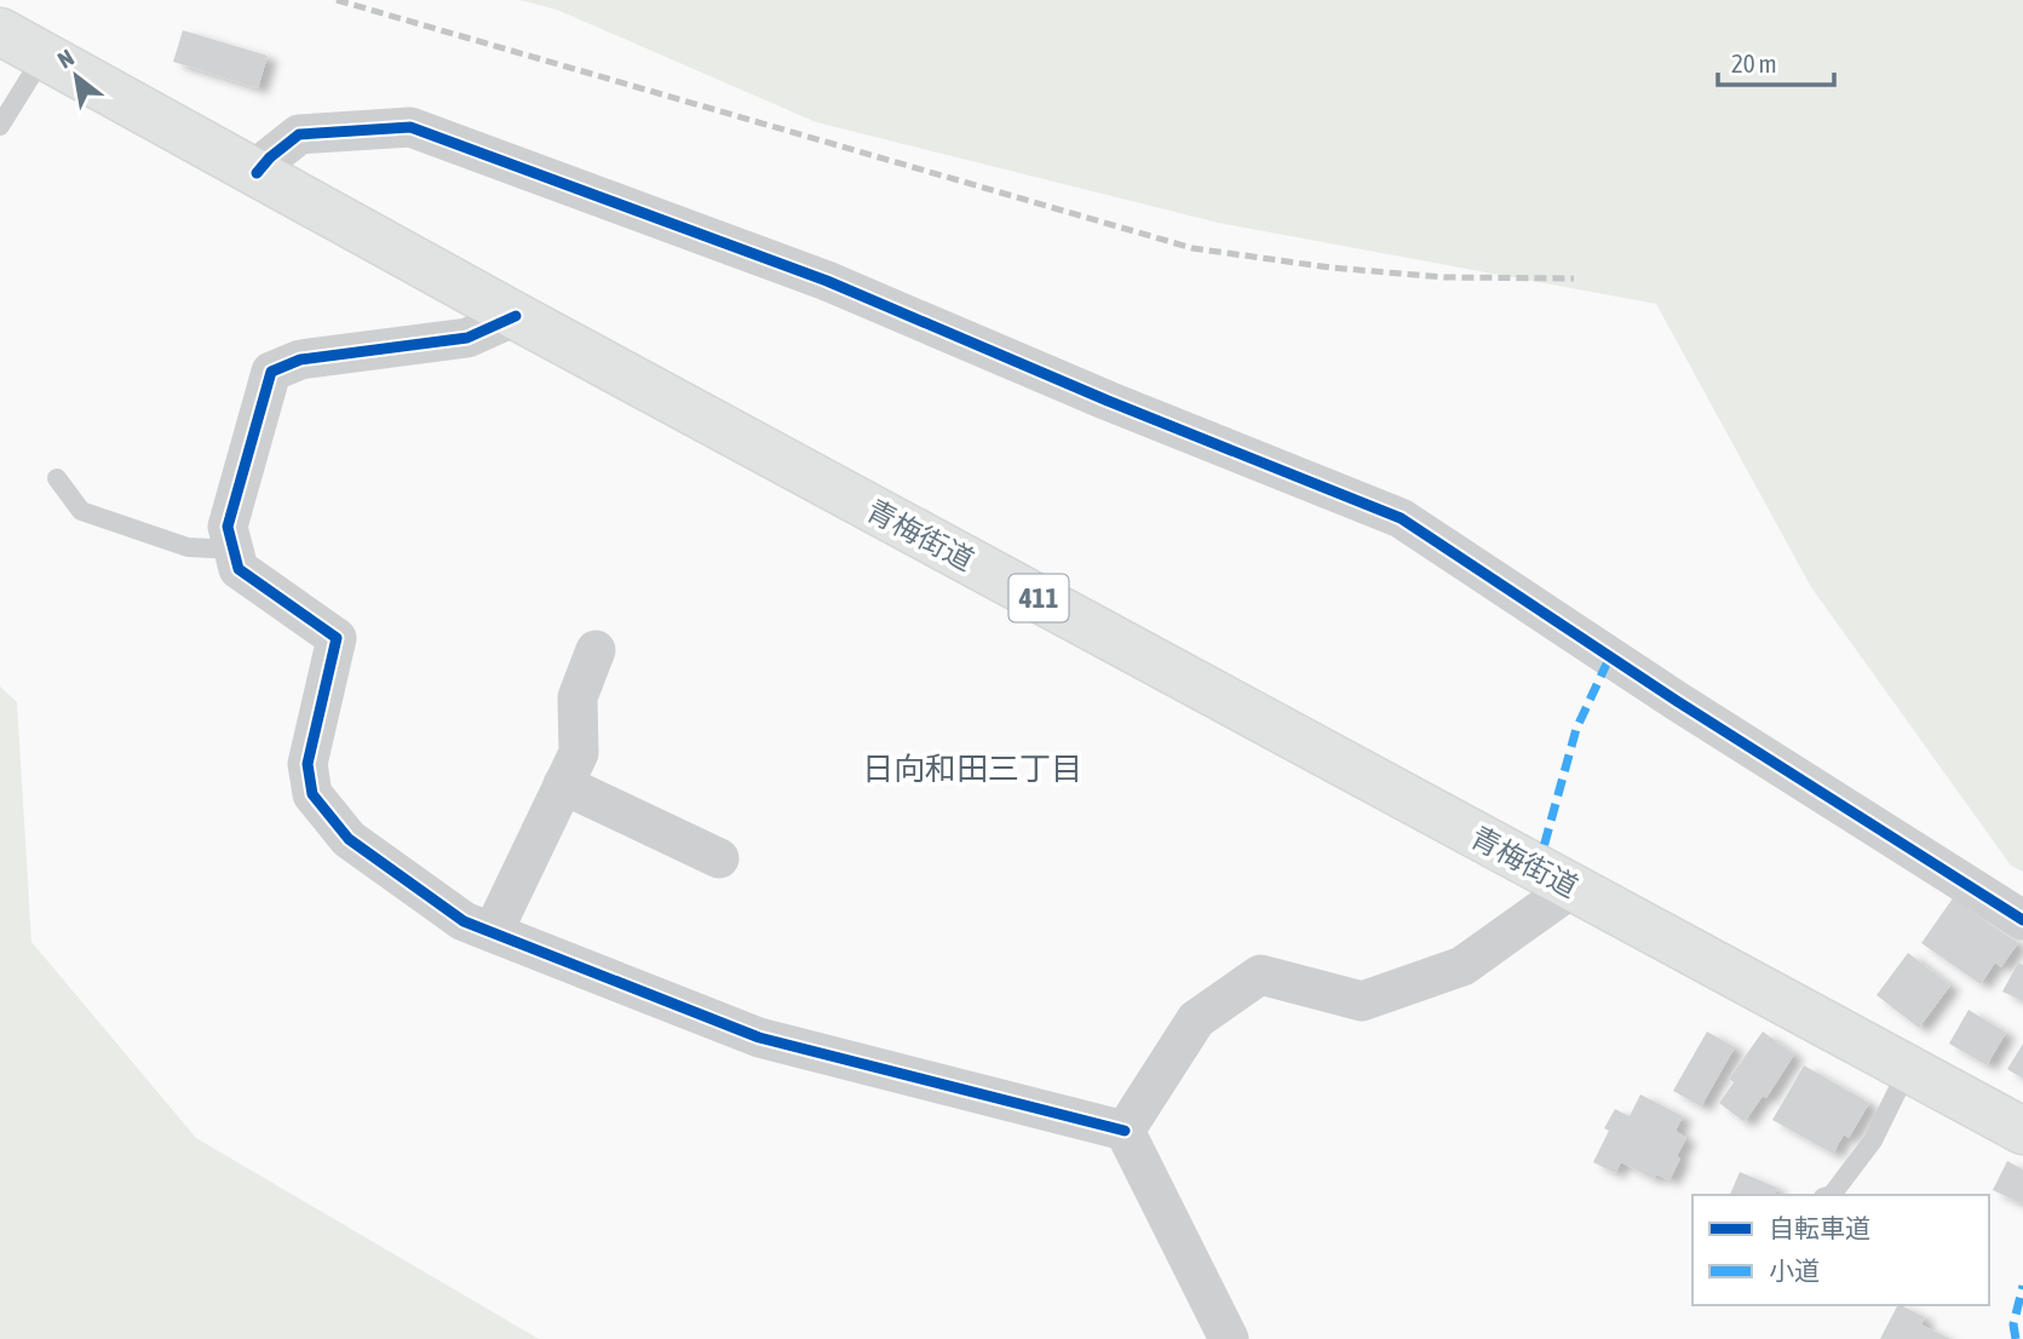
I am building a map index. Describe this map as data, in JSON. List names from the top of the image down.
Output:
{
  "streets": {
    "highway": ["青梅街道", "411"]
  },
  "districts": ["日向和田三丁目"],
  "legend": ["自転車道", "小道"],
  "scale_bar": "20 m",
  "north": "top left"
}
